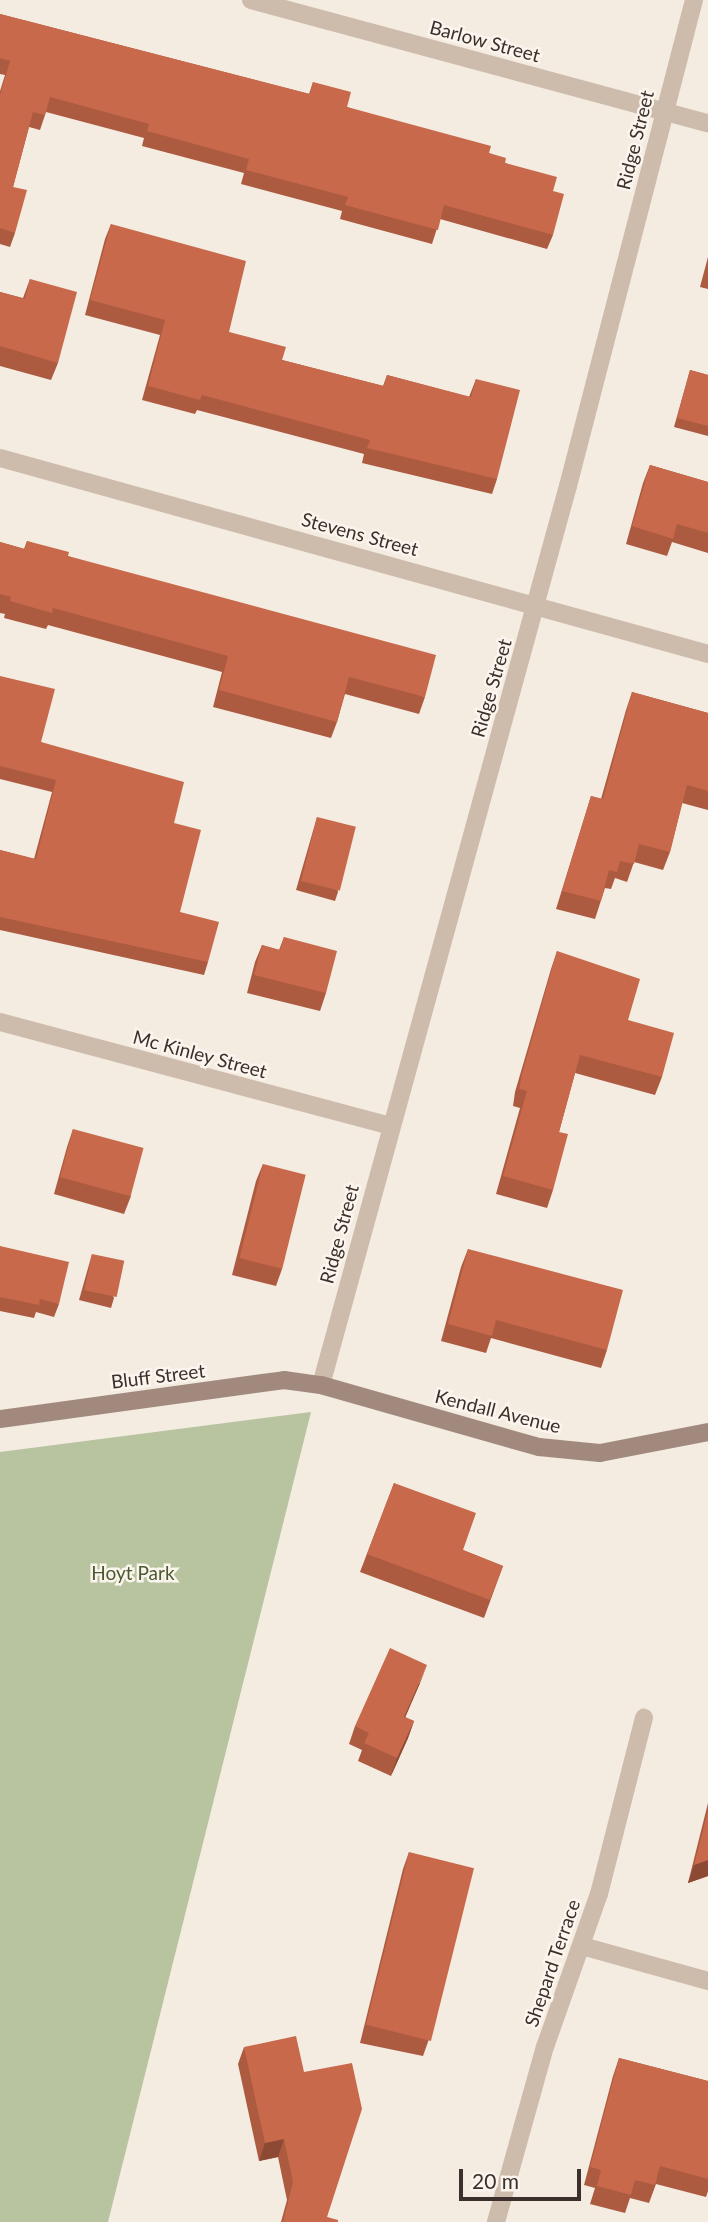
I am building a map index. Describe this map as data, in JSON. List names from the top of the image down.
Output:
{
  "streets": {
    "street": [
      "Barlow Street",
      "Ridge Street",
      "Stevens Street",
      "Mc Kinley Street",
      "Bluff Street",
      "Kendall Avenue",
      "Shepard Terrace"
    ]
  },
  "crossings": [
    ["Barlow Street", "Ridge Street"],
    ["Ridge Street", "Stevens Street"],
    ["Ridge Street", "Mc Kinley Street"],
    ["Ridge Street", "Bluff Street"],
    ["Ridge Street", "Kendall Avenue"],
    ["Bluff Street", "Kendall Avenue"]
  ],
  "parks": ["Hoyt Park"],
  "scale_bar": "20 m"
}
